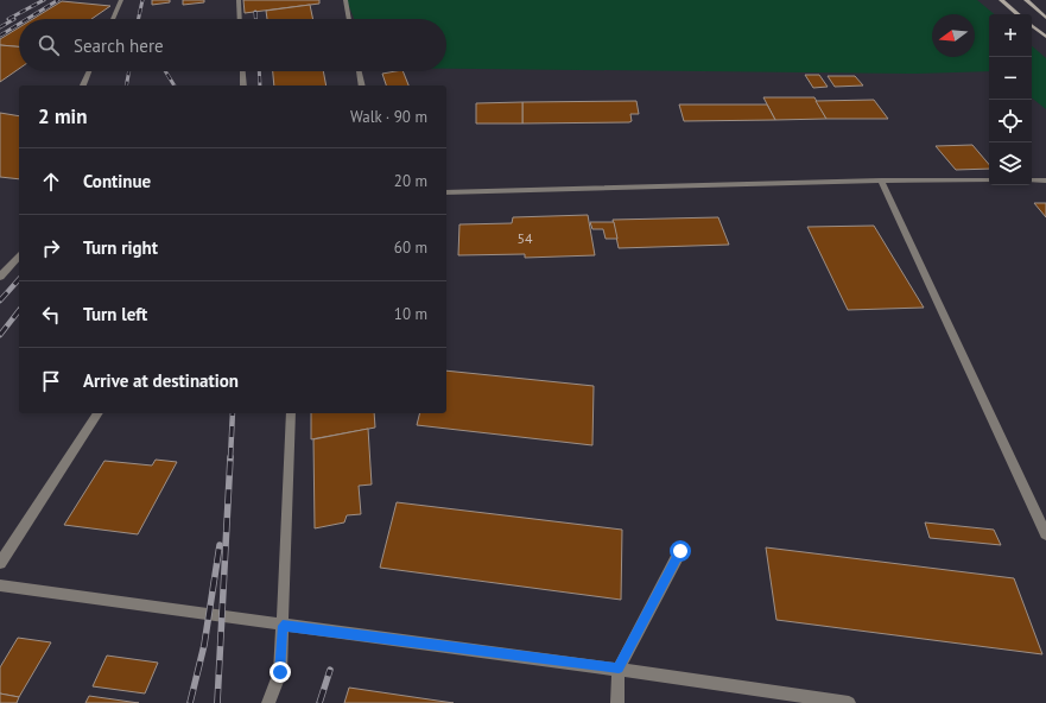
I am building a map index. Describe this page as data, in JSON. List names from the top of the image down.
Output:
{
  "house_numbers": ["54"],
  "north": "left",
  "page": {
    "map_buttons": ["+", "−"],
    "search": "Search here",
    "heading": ["2 min", "Walk · 90 m"],
    "list": [
      ["Continue", "20 m"],
      ["Turn right", "60 m"],
      ["Turn left", "10 m"],
      "Arrive at destination"
    ]
  }
}
